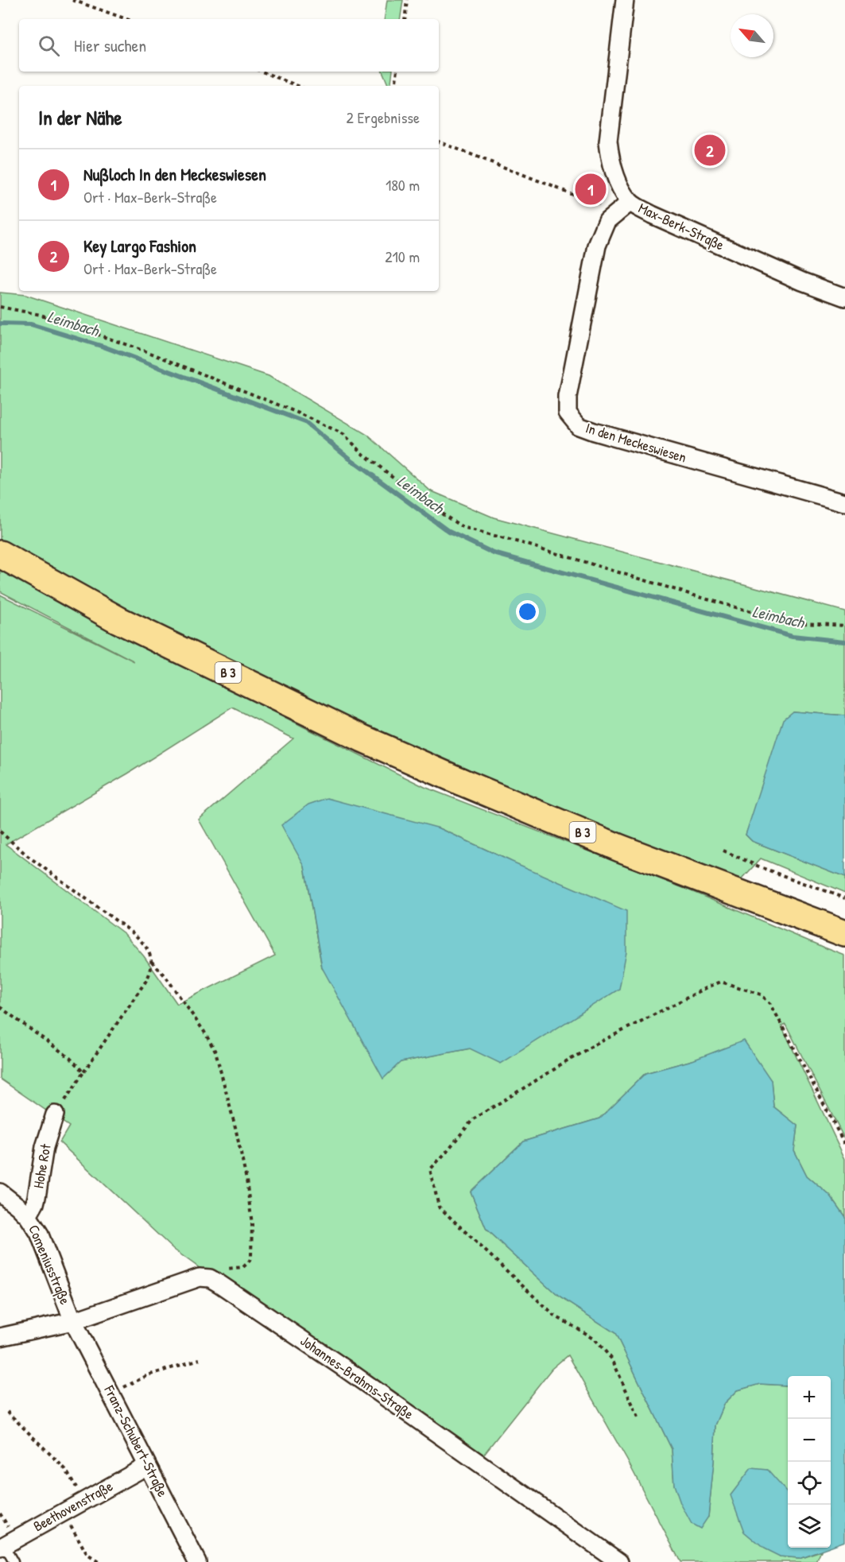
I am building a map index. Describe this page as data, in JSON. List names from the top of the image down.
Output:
{
  "streets": {
    "main road": ["B 3"],
    "street": [
      "Max-Berk-Straße",
      "In den Meckeswiesen",
      "Hohe Rot",
      "Comeniusstraße",
      "Johannes-Brahms-Straße",
      "Franz-Schubert-Straße",
      "Beethovenstraße"
    ]
  },
  "crossings": [
    ["Max-Berk-Straße", "In den Meckeswiesen"],
    ["Hohe Rot", "Comeniusstraße"],
    ["Comeniusstraße", "Franz-Schubert-Straße"],
    ["Franz-Schubert-Straße", "Beethovenstraße"]
  ],
  "water": ["Leimbach"],
  "north": "top left",
  "page": {
    "search": "Hier suchen",
    "heading": ["In der Nähe", "2 Ergebnisse"],
    "pins": ["2", "1"],
    "list": [
      {
        "mark": "1",
        "name": "Nußloch In den Meckeswiesen",
        "note": "Ort · Max-Berk-Straße",
        "value": "180 m"
      },
      {
        "mark": "2",
        "name": "Key Largo Fashion",
        "note": "Ort · Max-Berk-Straße",
        "value": "210 m"
      }
    ],
    "map_buttons": ["+", "−"]
  }
}
